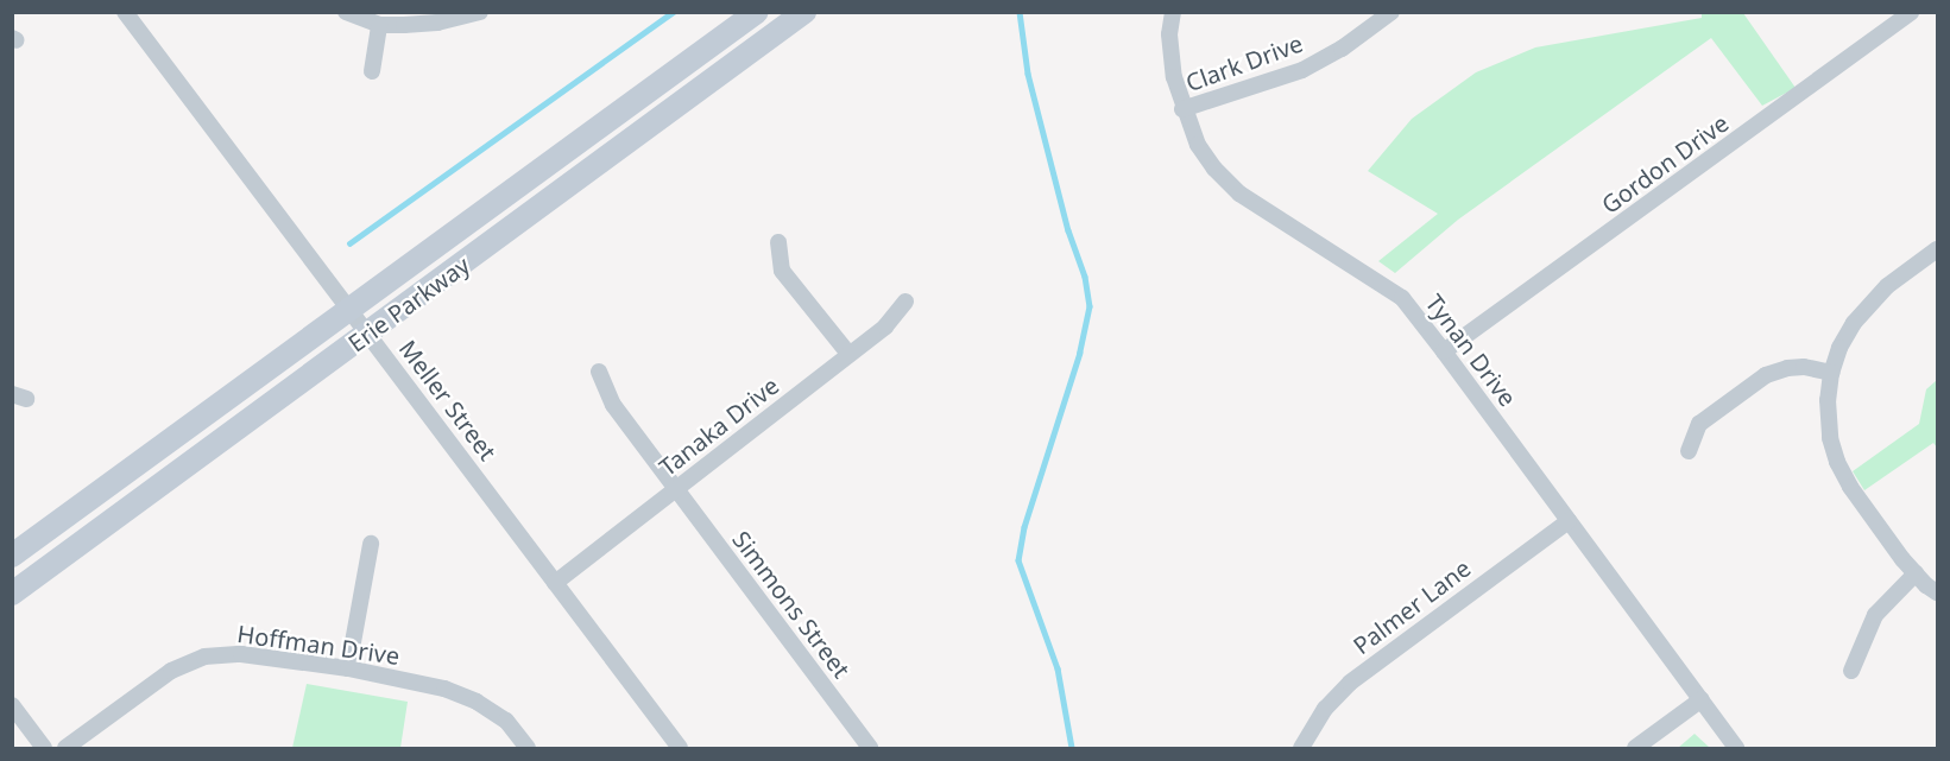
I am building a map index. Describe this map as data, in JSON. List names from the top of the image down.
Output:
{
  "streets": {
    "main road": ["Erie Parkway"],
    "street": [
      "Clark Drive",
      "Gordon Drive",
      "Tynan Drive",
      "Meller Street",
      "Tanaka Drive",
      "Simmons Street",
      "Palmer Lane",
      "Hoffman Drive"
    ]
  },
  "crossings": [
    ["Clark Drive", "Tynan Drive"],
    ["Gordon Drive", "Tynan Drive"],
    ["Erie Parkway", "Meller Street"],
    ["Tynan Drive", "Palmer Lane"],
    ["Meller Street", "Tanaka Drive"],
    ["Tanaka Drive", "Simmons Street"]
  ]
}
